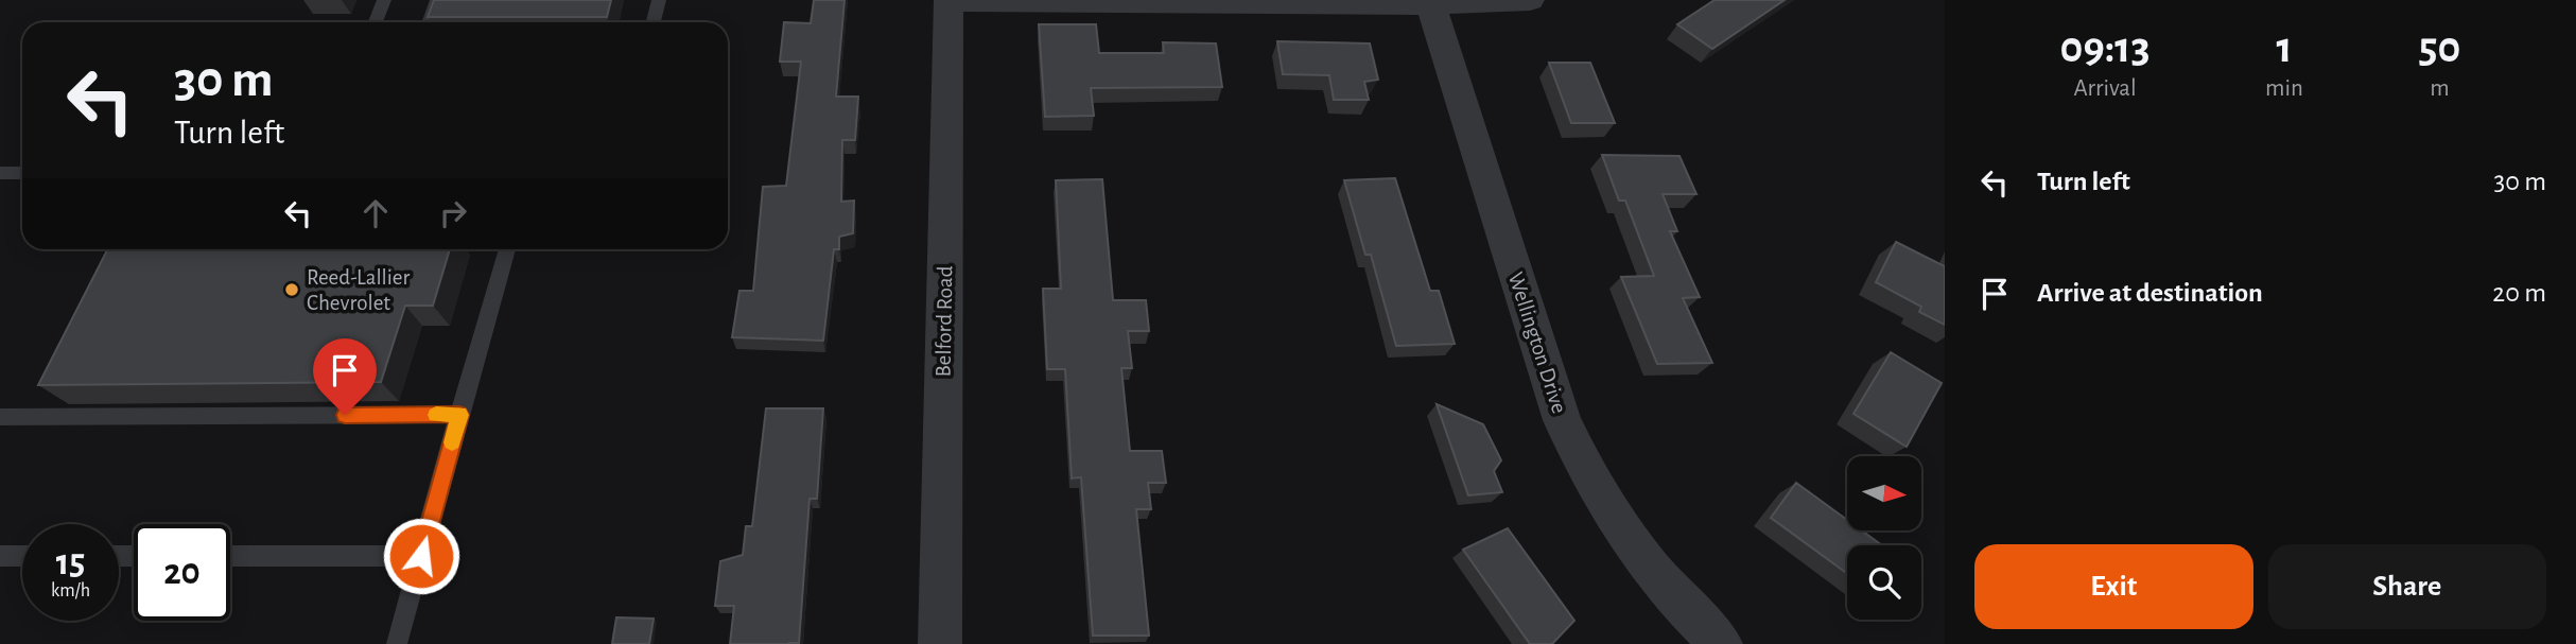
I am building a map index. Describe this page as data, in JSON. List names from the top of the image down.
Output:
{
  "streets": {
    "street": ["Belford Road", "Wellington Drive"]
  },
  "places": ["Reed-Lallier Chevrolet"],
  "north": "right",
  "page": {
    "eta": [
      "09:13",
      "Arrival",
      "1",
      "min",
      "50",
      "m"
    ],
    "turn": ["30 m", "Turn left"],
    "list": [
      {
        "name": "Turn left",
        "value": "30 m"
      },
      {
        "name": "Arrive at destination",
        "value": "20 m"
      }
    ],
    "speed": "15 km/h",
    "limit": "20",
    "buttons": ["Exit", "Share"]
  }
}
